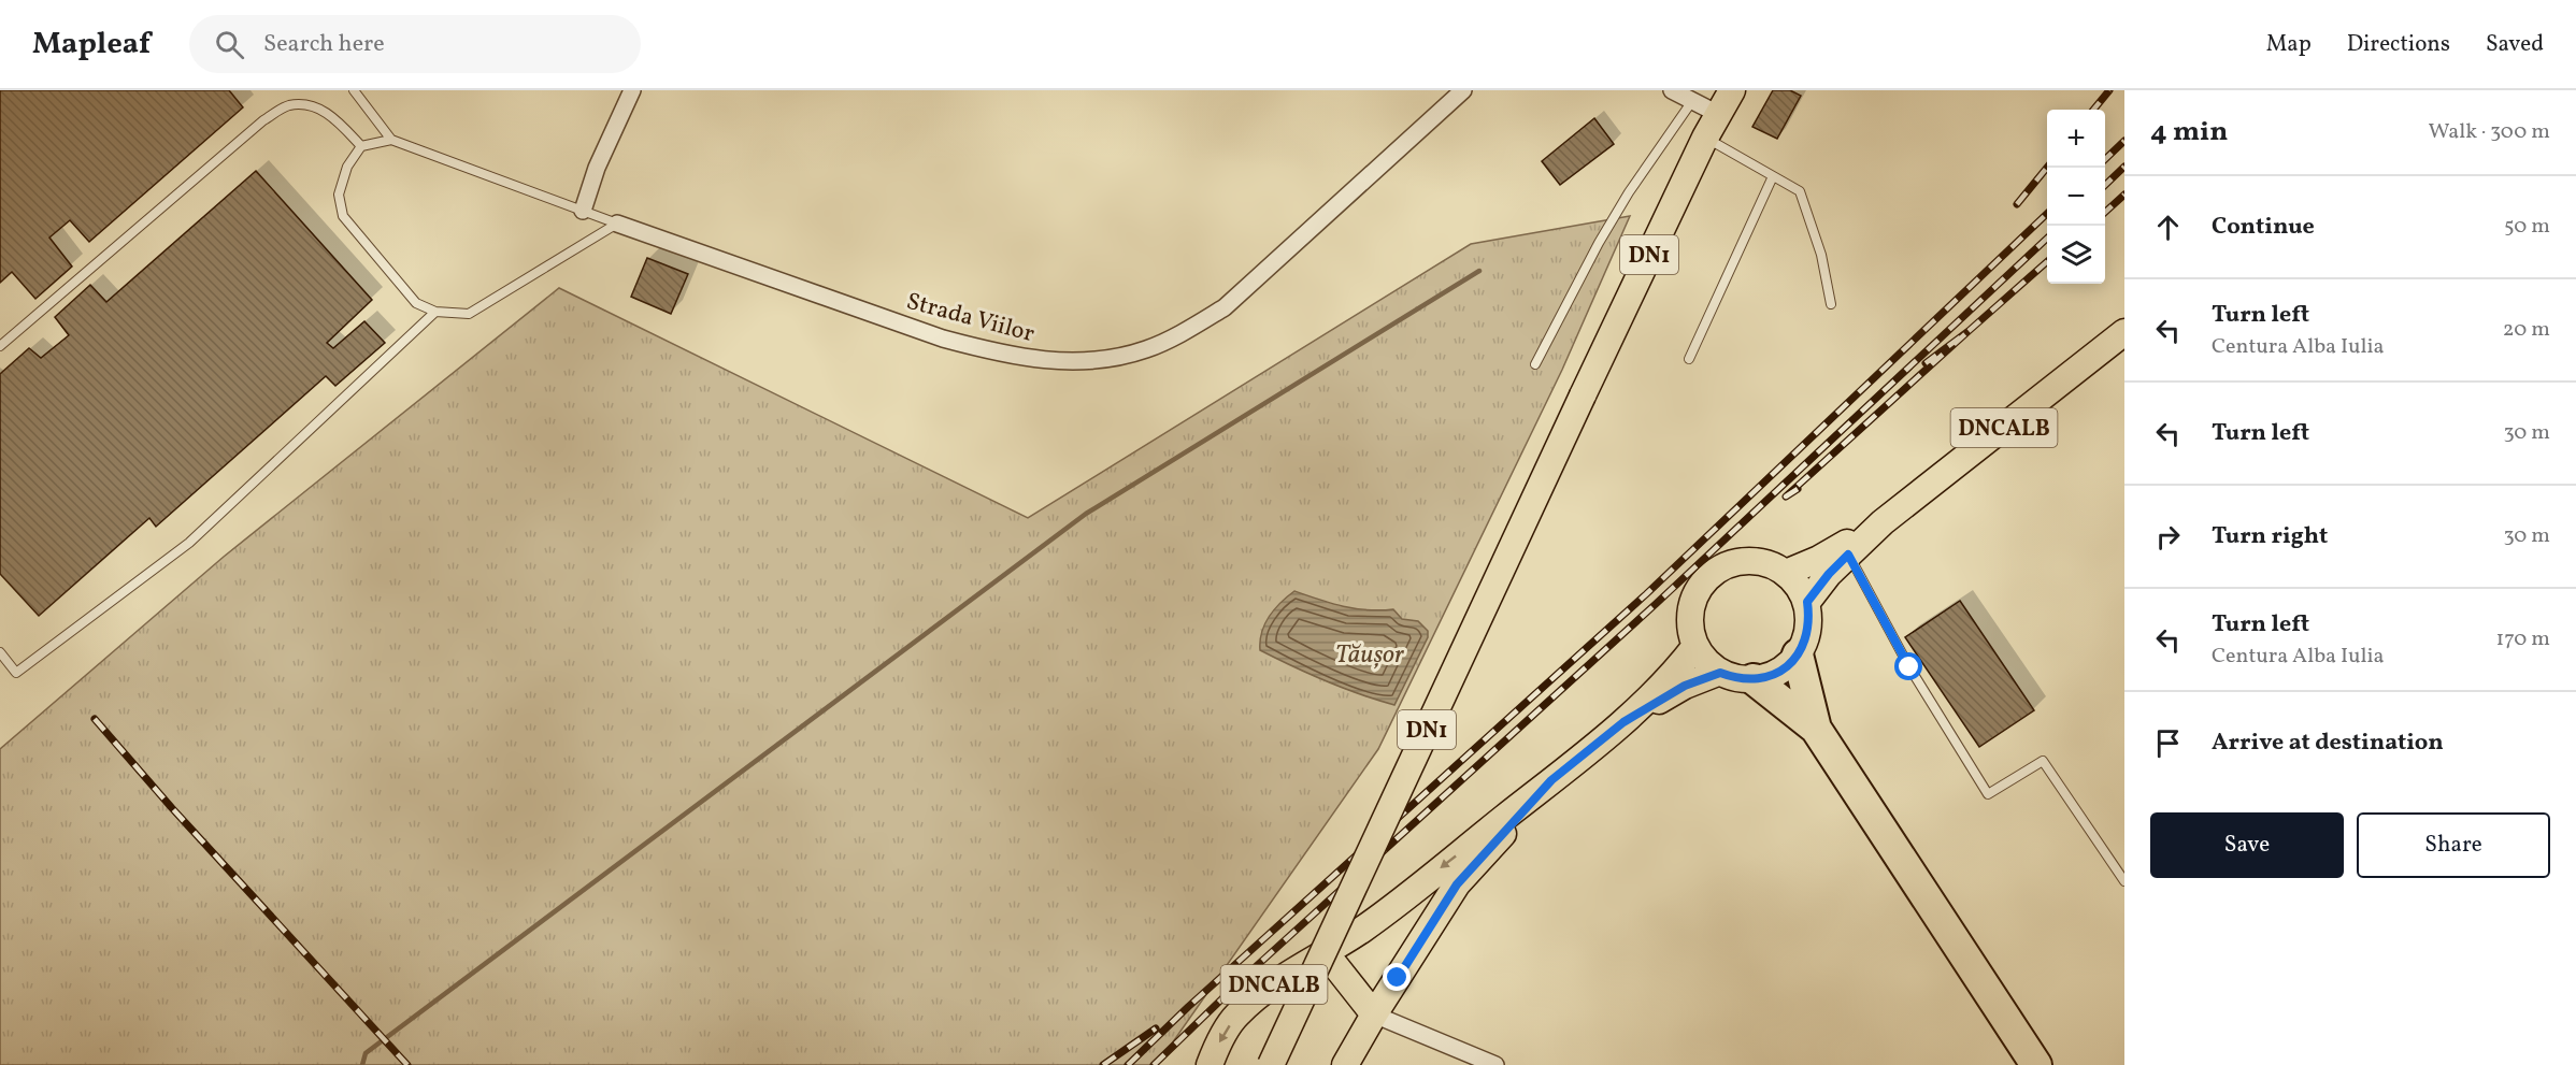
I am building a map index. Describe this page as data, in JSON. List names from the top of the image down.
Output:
{
  "streets": {
    "main road": ["DN1", "DNCALB"],
    "street": ["Strada Viilor"]
  },
  "water": ["Tăușor"],
  "page": {
    "header": "Mapleaf",
    "search": "Search here",
    "nav": ["Map", "Directions", "Saved"],
    "heading": ["4 min", "Walk · 300 m"],
    "map_buttons": ["+", "−"],
    "list": [
      ["Continue", "50 m"],
      ["Turn left", "Centura Alba Iulia", "20 m"],
      ["Turn left", "30 m"],
      ["Turn right", "30 m"],
      ["Turn left", "Centura Alba Iulia", "170 m"],
      "Arrive at destination"
    ],
    "buttons": ["Save", "Share"]
  }
}
